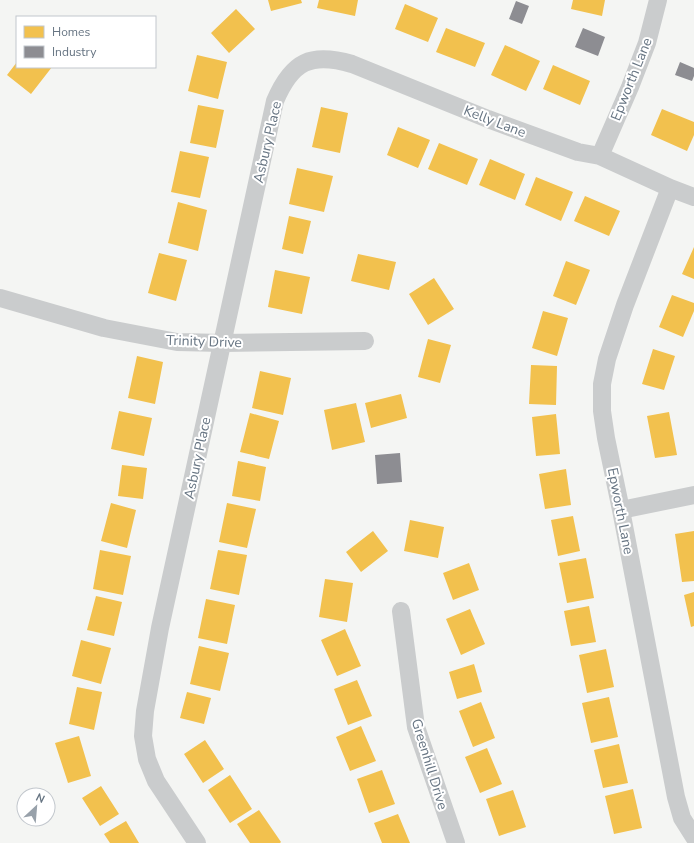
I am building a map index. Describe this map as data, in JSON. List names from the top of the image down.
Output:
{
  "streets": {
    "street": [
      "Epworth Lane",
      "Kelly Lane",
      "Asbury Place",
      "Trinity Drive",
      "Greenhill Drive"
    ]
  },
  "crossings": [
    ["Epworth Lane", "Kelly Lane"],
    ["Kelly Lane", "Asbury Place"],
    ["Asbury Place", "Trinity Drive"]
  ],
  "legend": ["Homes", "Industry"],
  "north": "top right"
}
